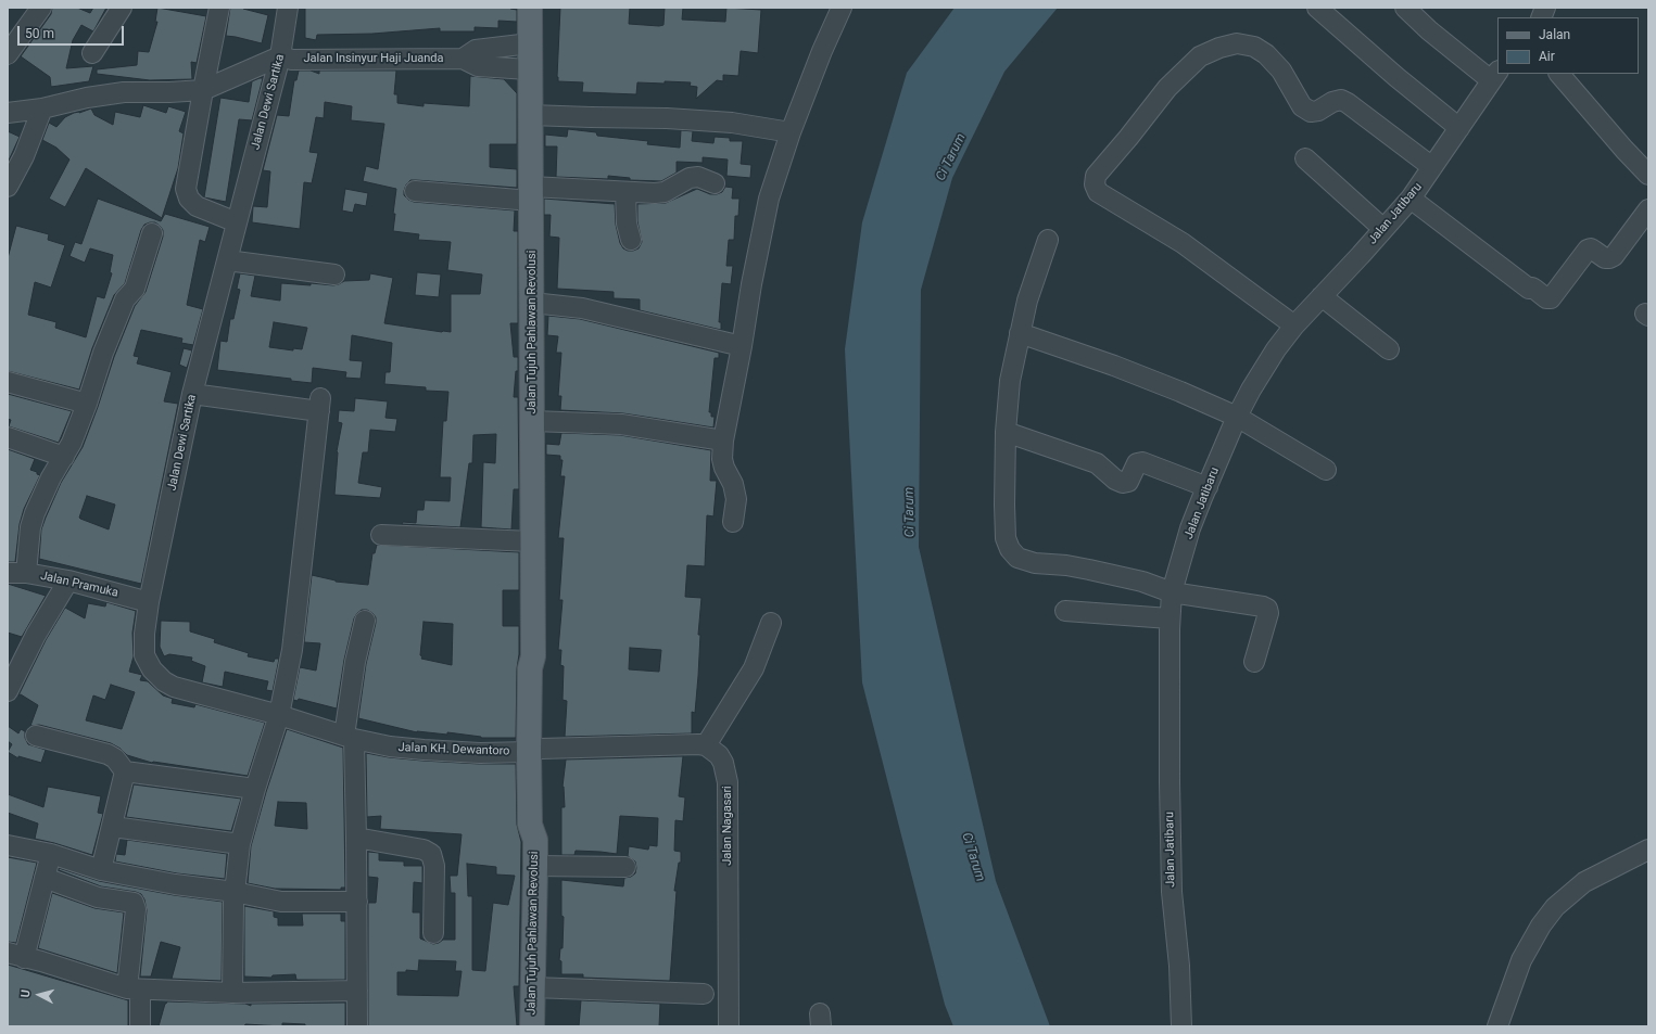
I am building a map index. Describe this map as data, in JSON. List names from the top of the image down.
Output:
{
  "streets": {
    "main road": ["Jalan Tujuh Pahlawan Revolusi"],
    "street": [
      "Jalan Insinyur Haji Juanda",
      "Jalan Dewi Sartika",
      "Jalan Jatibaru",
      "Jalan Pramuka",
      "Jalan KH. Dewantoro",
      "Jalan Nagasari"
    ]
  },
  "crossings": [
    ["Jalan Insinyur Haji Juanda", "Jalan Dewi Sartika"],
    ["Jalan Insinyur Haji Juanda", "Jalan Tujuh Pahlawan Revolusi"],
    ["Jalan Dewi Sartika", "Jalan Pramuka"],
    ["Jalan Dewi Sartika", "Jalan KH. Dewantoro"],
    ["Jalan Tujuh Pahlawan Revolusi", "Jalan KH. Dewantoro"]
  ],
  "water": ["Ci Tarum"],
  "legend": ["Jalan", "Air"],
  "scale_bar": "50 m",
  "north": "left"
}
